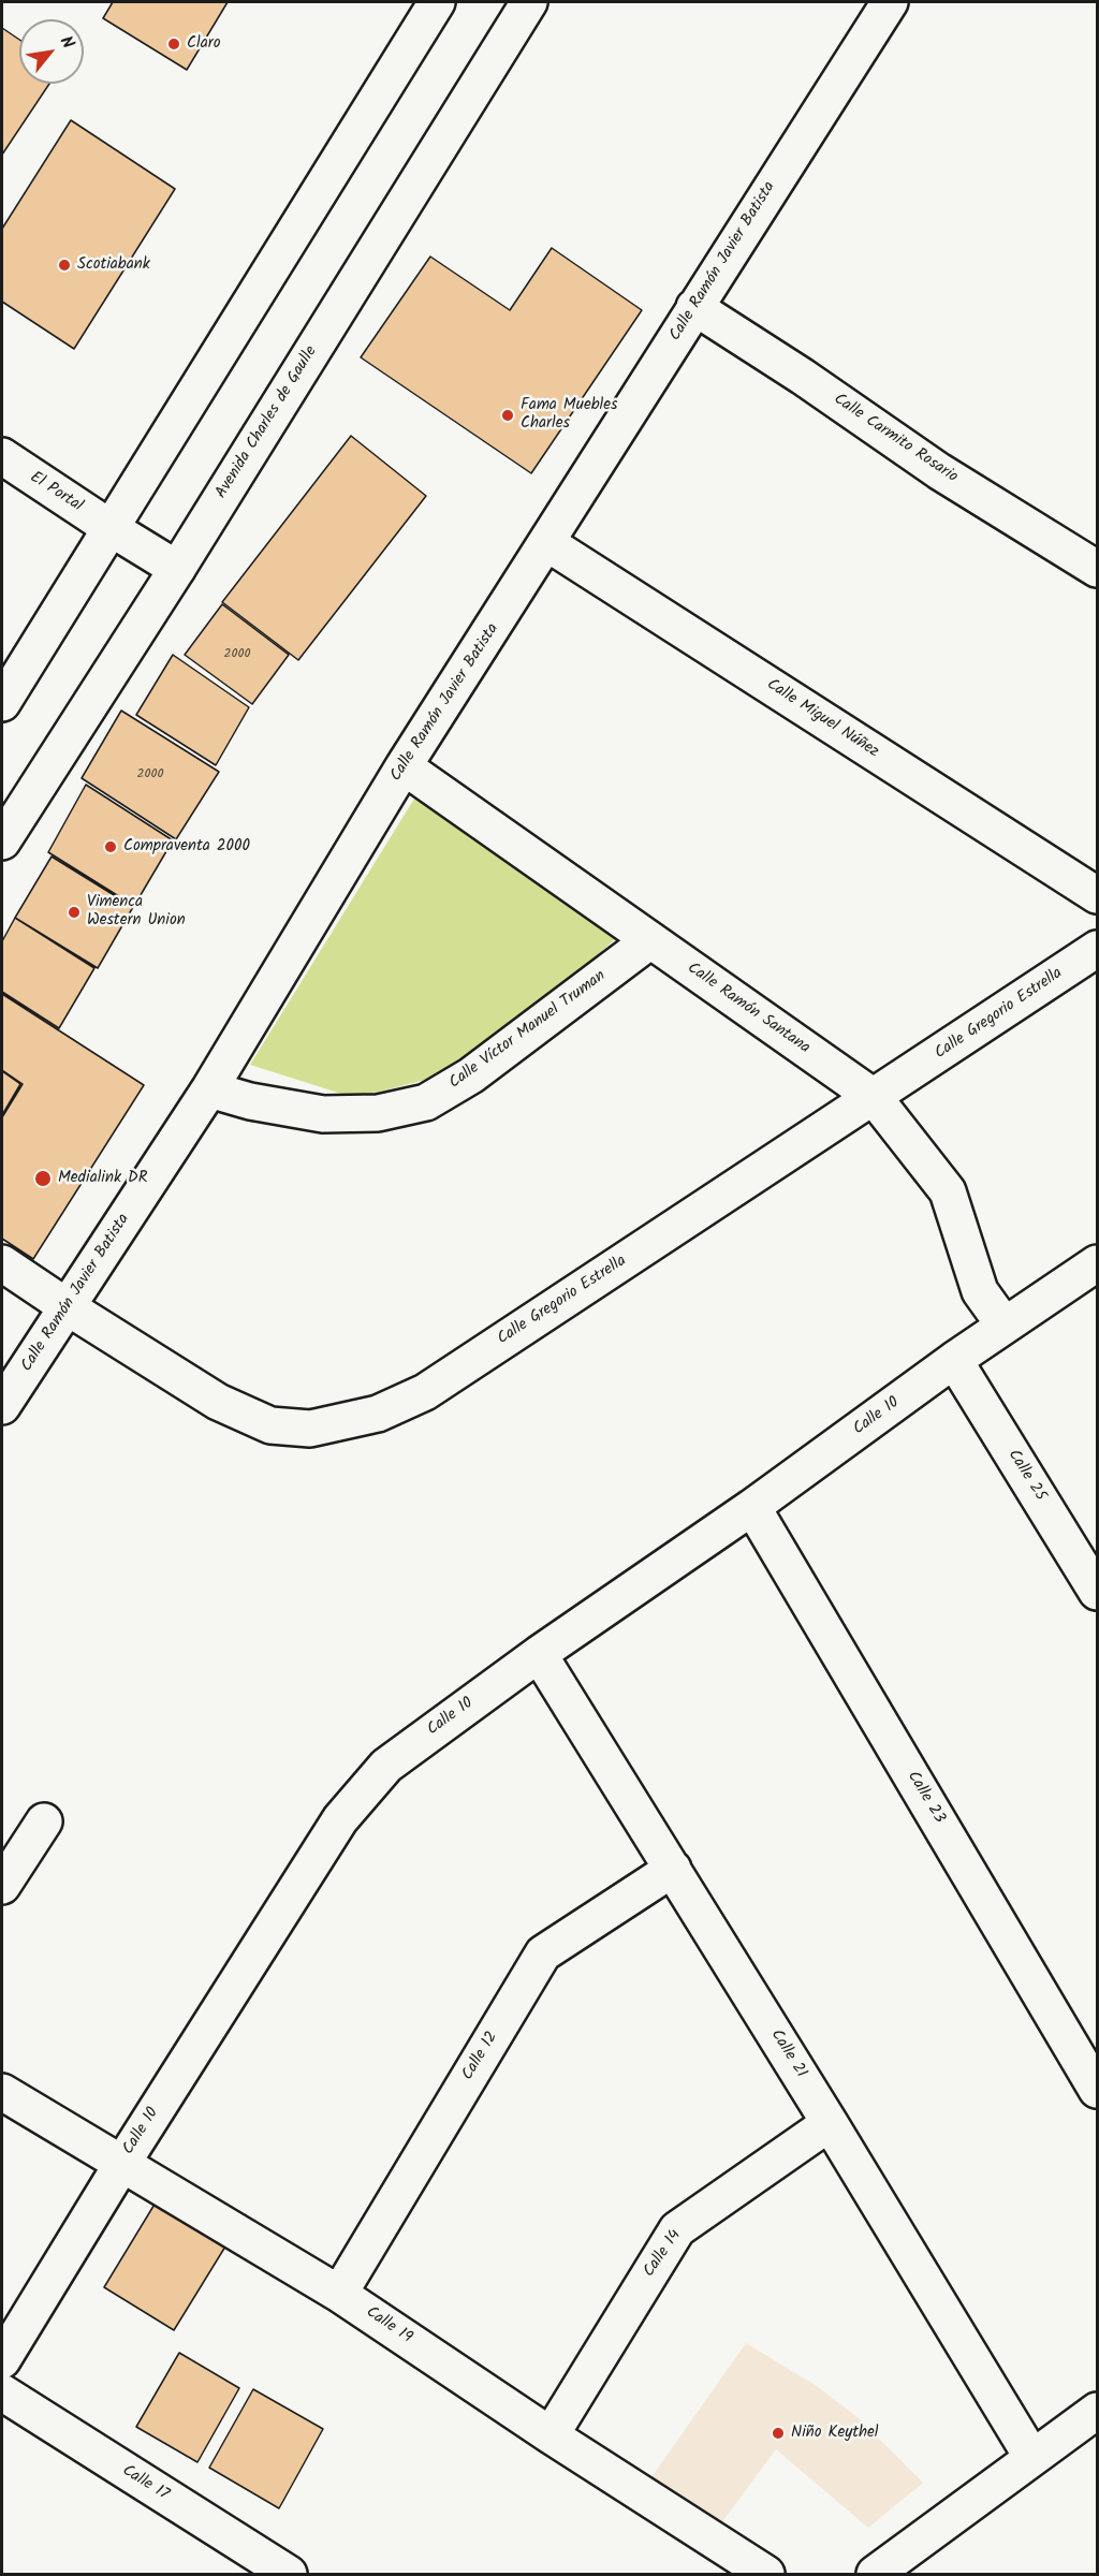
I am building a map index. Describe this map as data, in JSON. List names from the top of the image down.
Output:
{
  "streets": {
    "street": [
      "Calle Ramón Javier Batista",
      "Avenida Charles de Gaulle",
      "Calle Carmito Rosario",
      "El Portal",
      "Calle Miguel Núñez",
      "Calle Ramón Santana",
      "Calle Gregorio Estrella",
      "Calle Víctor Manuel Truman",
      "Calle 10",
      "Calle 25",
      "Calle 23",
      "Calle 21",
      "Calle 12",
      "Calle 14",
      "Calle 19",
      "Calle 17"
    ]
  },
  "crossings": [
    ["Calle Ramón Javier Batista", "Calle Carmito Rosario"],
    ["Calle Ramón Javier Batista", "Calle Miguel Núñez"],
    ["Calle Ramón Javier Batista", "Calle Ramón Santana"],
    ["Calle Ramón Javier Batista", "Calle Gregorio Estrella"],
    ["Calle Ramón Javier Batista", "Calle Víctor Manuel Truman"],
    ["Avenida Charles de Gaulle", "El Portal"],
    ["Calle Ramón Santana", "Calle Gregorio Estrella"],
    ["Calle Ramón Santana", "Calle Víctor Manuel Truman"],
    ["Calle Ramón Santana", "Calle 10"],
    ["Calle 10", "Calle 25"],
    ["Calle 10", "Calle 23"],
    ["Calle 10", "Calle 21"],
    ["Calle 10", "Calle 19"],
    ["Calle 21", "Calle 12"],
    ["Calle 21", "Calle 14"],
    ["Calle 12", "Calle 19"],
    ["Calle 14", "Calle 19"]
  ],
  "places": [
    "Claro",
    "Scotiabank",
    "Fama Muebles Charles",
    "Compraventa 2000",
    "Vimenca Western Union",
    "Medialink DR",
    "Niño Keythel"
  ],
  "house_numbers": ["2000", "2000"],
  "north": "top right"
}
